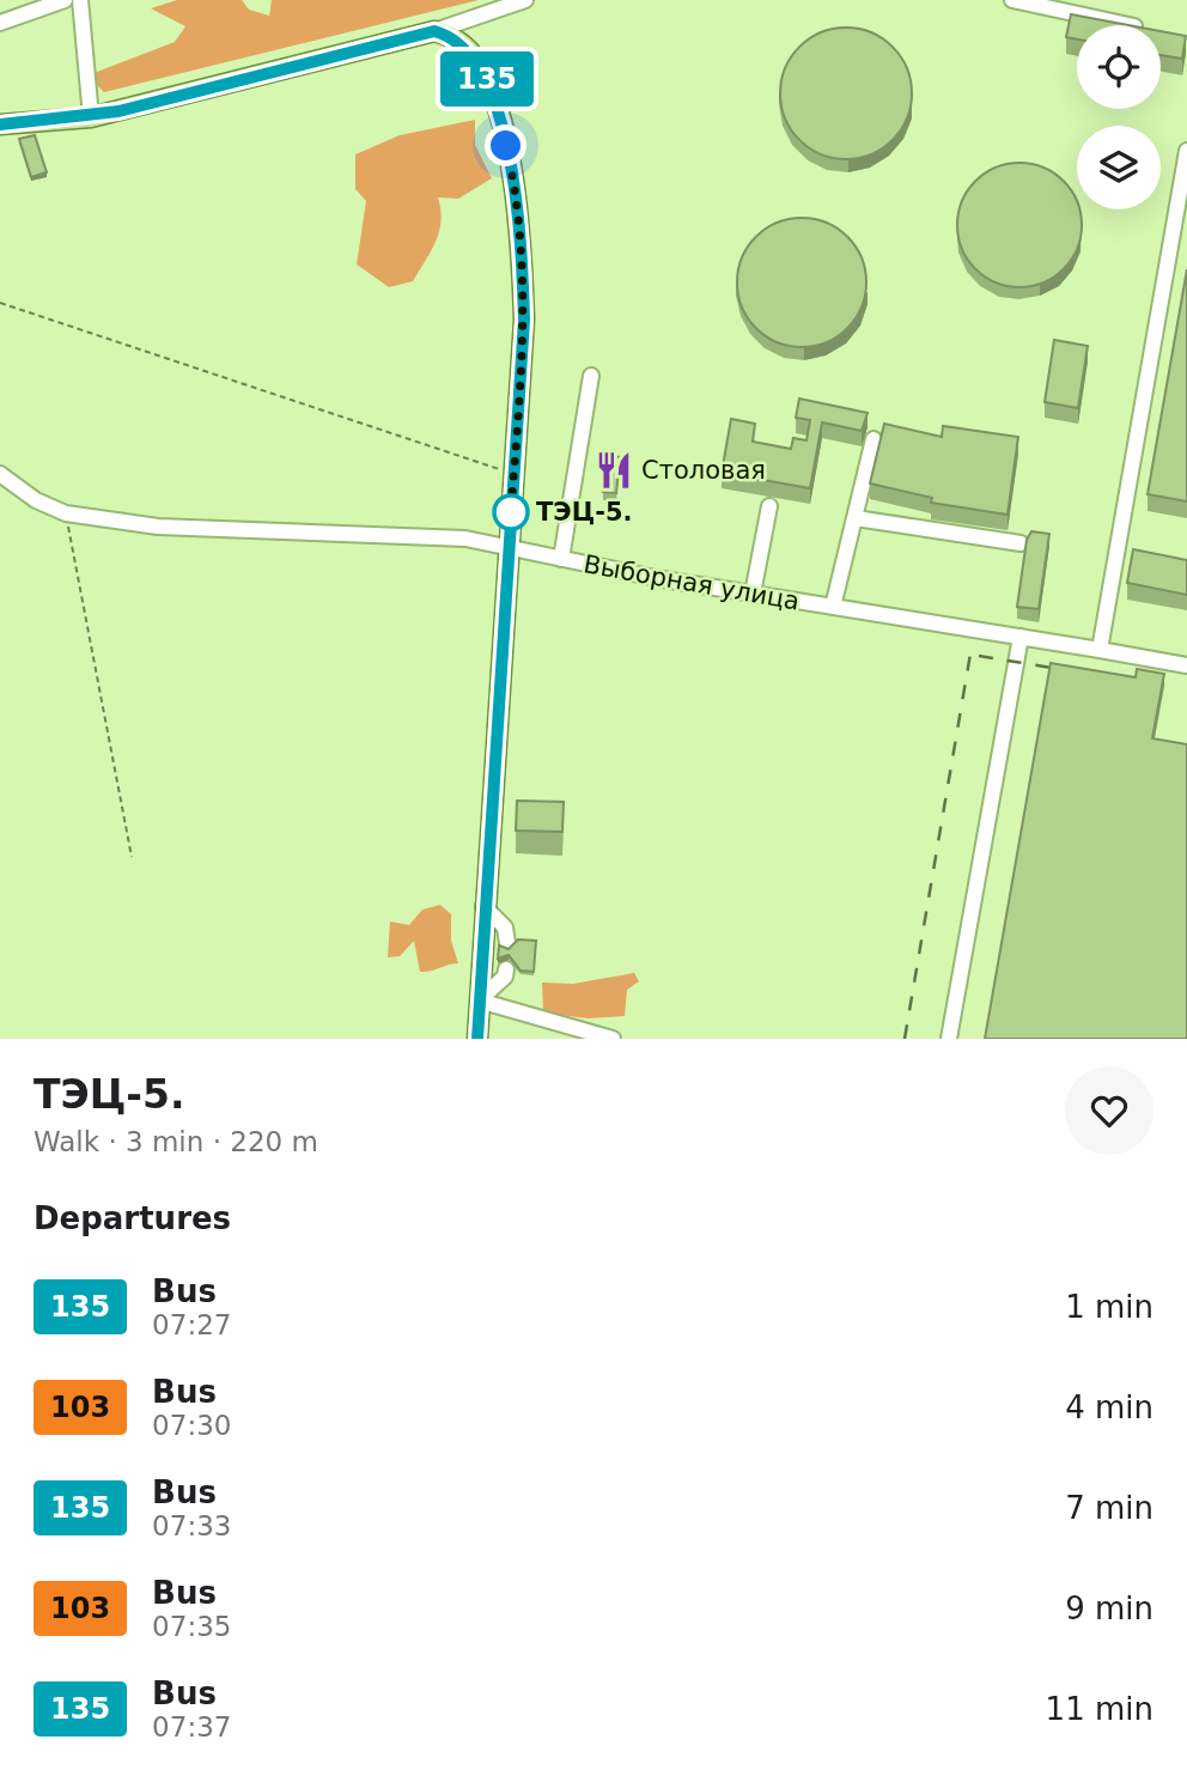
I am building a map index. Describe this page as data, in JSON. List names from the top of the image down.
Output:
{
  "streets": {
    "street": ["Выборная улица"]
  },
  "places": {
    "restaurant": ["Столовая"],
    "other": ["ТЭЦ-5."]
  },
  "lines": ["bus line 135"],
  "page": {
    "on_map": "135",
    "heading": [
      ["ТЭЦ-5.", "Walk · 3 min · 220 m"],
      "Departures"
    ],
    "list": [
      {
        "mark": "135",
        "name": "Bus",
        "note": "07:27",
        "value": "1 min"
      },
      {
        "mark": "103",
        "name": "Bus",
        "note": "07:30",
        "value": "4 min"
      },
      {
        "mark": "135",
        "name": "Bus",
        "note": "07:33",
        "value": "7 min"
      },
      {
        "mark": "103",
        "name": "Bus",
        "note": "07:35",
        "value": "9 min"
      },
      {
        "mark": "135",
        "name": "Bus",
        "note": "07:37",
        "value": "11 min"
      }
    ]
  }
}
